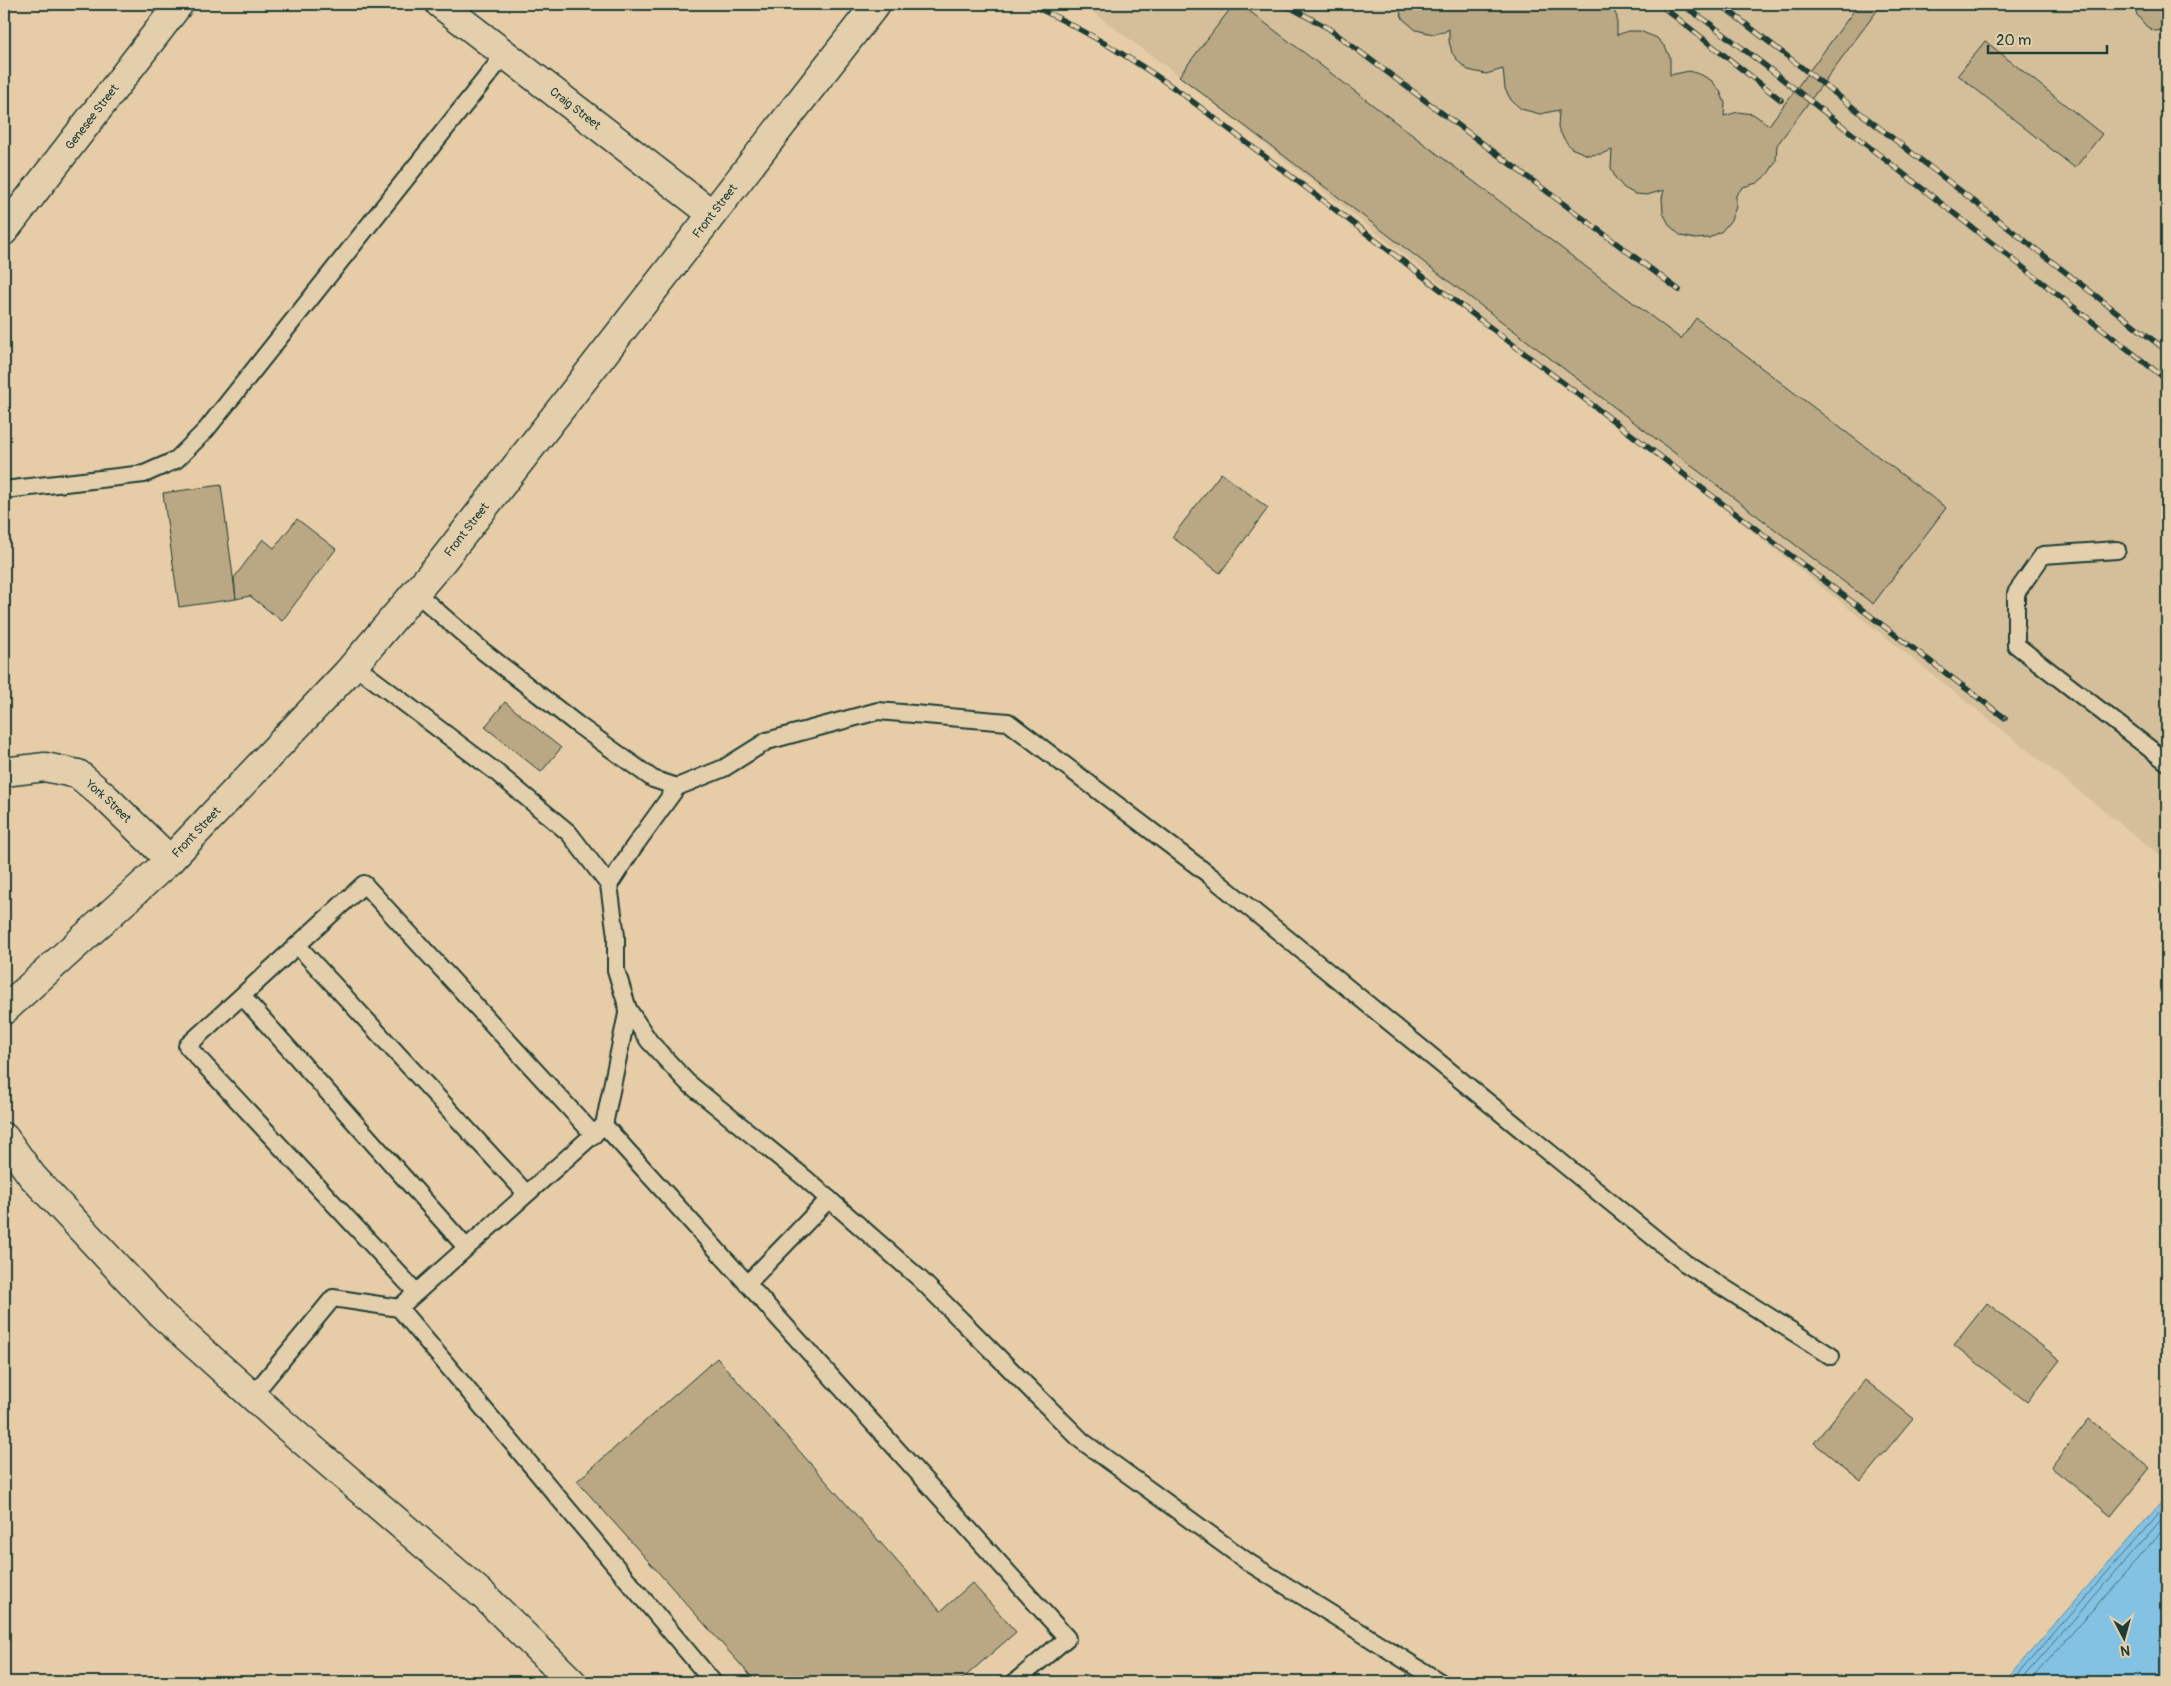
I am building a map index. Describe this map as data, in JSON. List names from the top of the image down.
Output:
{
  "streets": {
    "street": [
      "Craig Street",
      "Genesee Street",
      "Front Street",
      "York Street"
    ]
  },
  "crossings": [
    ["Craig Street", "Front Street"],
    ["Front Street", "York Street"]
  ],
  "scale_bar": "20 m",
  "north": "bottom"
}
